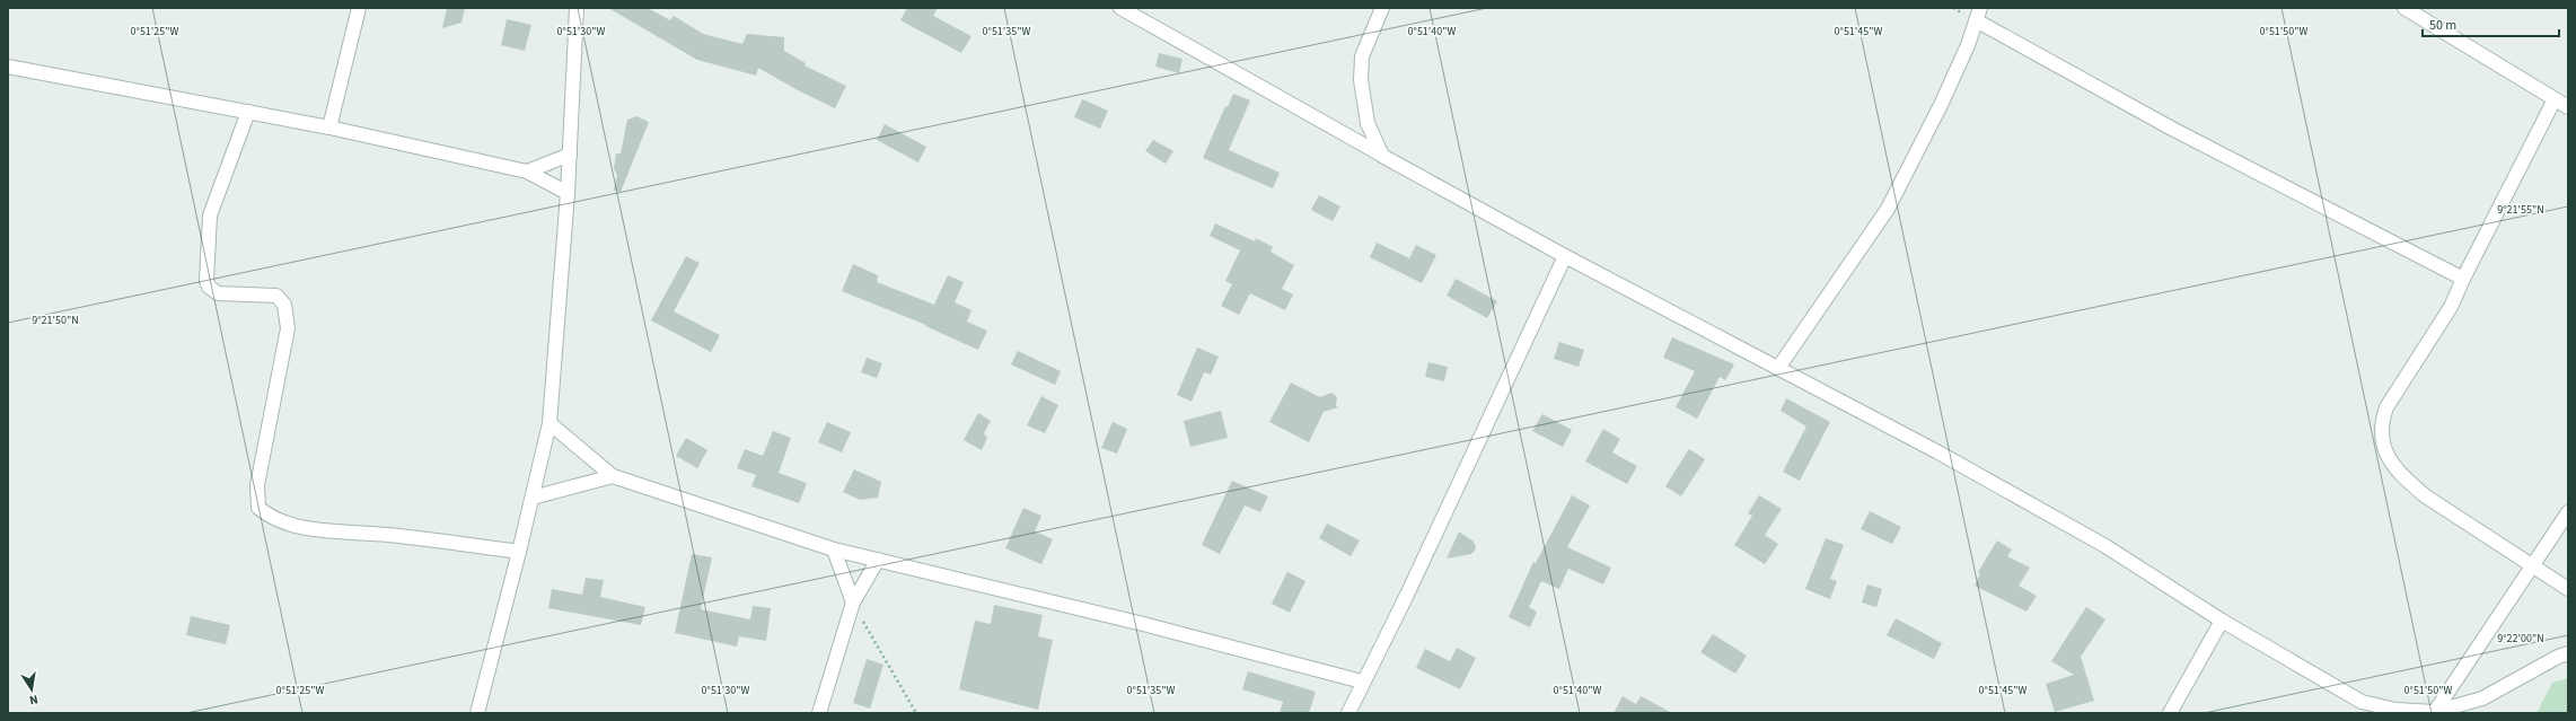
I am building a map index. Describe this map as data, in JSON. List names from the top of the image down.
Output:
{
  "scale_bar": "50 m",
  "north": "bottom",
  "coordinates": [
    "0°51'25\"W",
    "0°51'30\"W",
    "0°51'35\"W",
    "0°51'40\"W",
    "0°51'45\"W",
    "0°51'50\"W",
    "9°21'55\"N",
    "9°21'50\"N",
    "9°22'00\"N"
  ]
}
